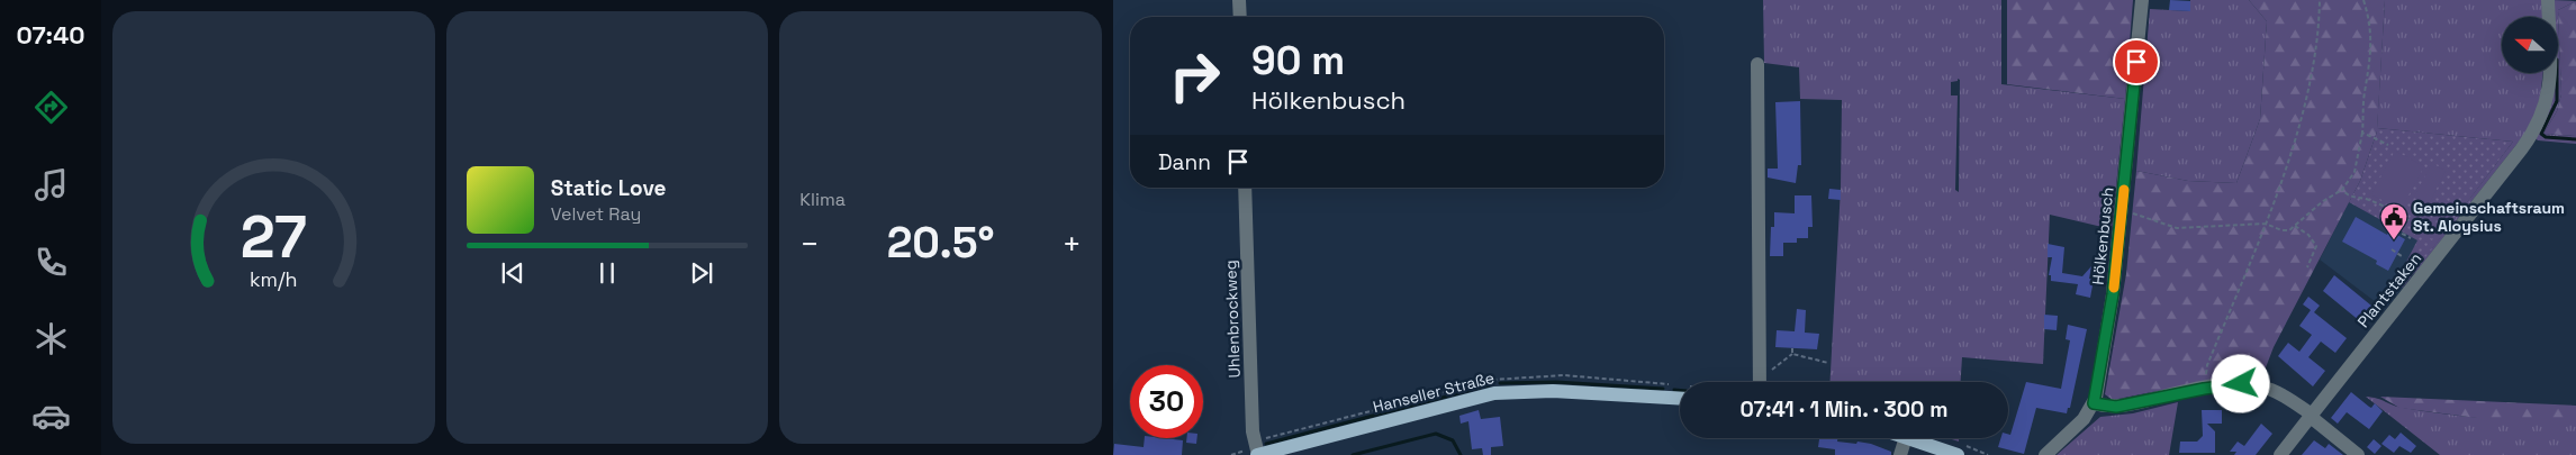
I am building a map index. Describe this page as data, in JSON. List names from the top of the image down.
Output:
{
  "streets": {
    "main road": ["Hanseller Straße"],
    "street": ["Hölkenbusch", "Plantstaken", "Uhlenbrockweg"]
  },
  "crossings": [
    ["Uhlenbrockweg", "Hanseller Straße"]
  ],
  "places": {
    "public building": ["Gemeinschaftsraum St. Aloysius"]
  },
  "north": "left",
  "page": {
    "tabs": "07:40",
    "tile": "Klima",
    "turn": ["90 m", "Hölkenbusch"],
    "then": "Dann",
    "song": ["Static Love", "Velvet Ray"],
    "heat": ["−", "20.5°", "+"],
    "limit": "30",
    "trip": "07:41 · 1 Min. · 300 m",
    "gauge": ["27", "km/h"]
  }
}
